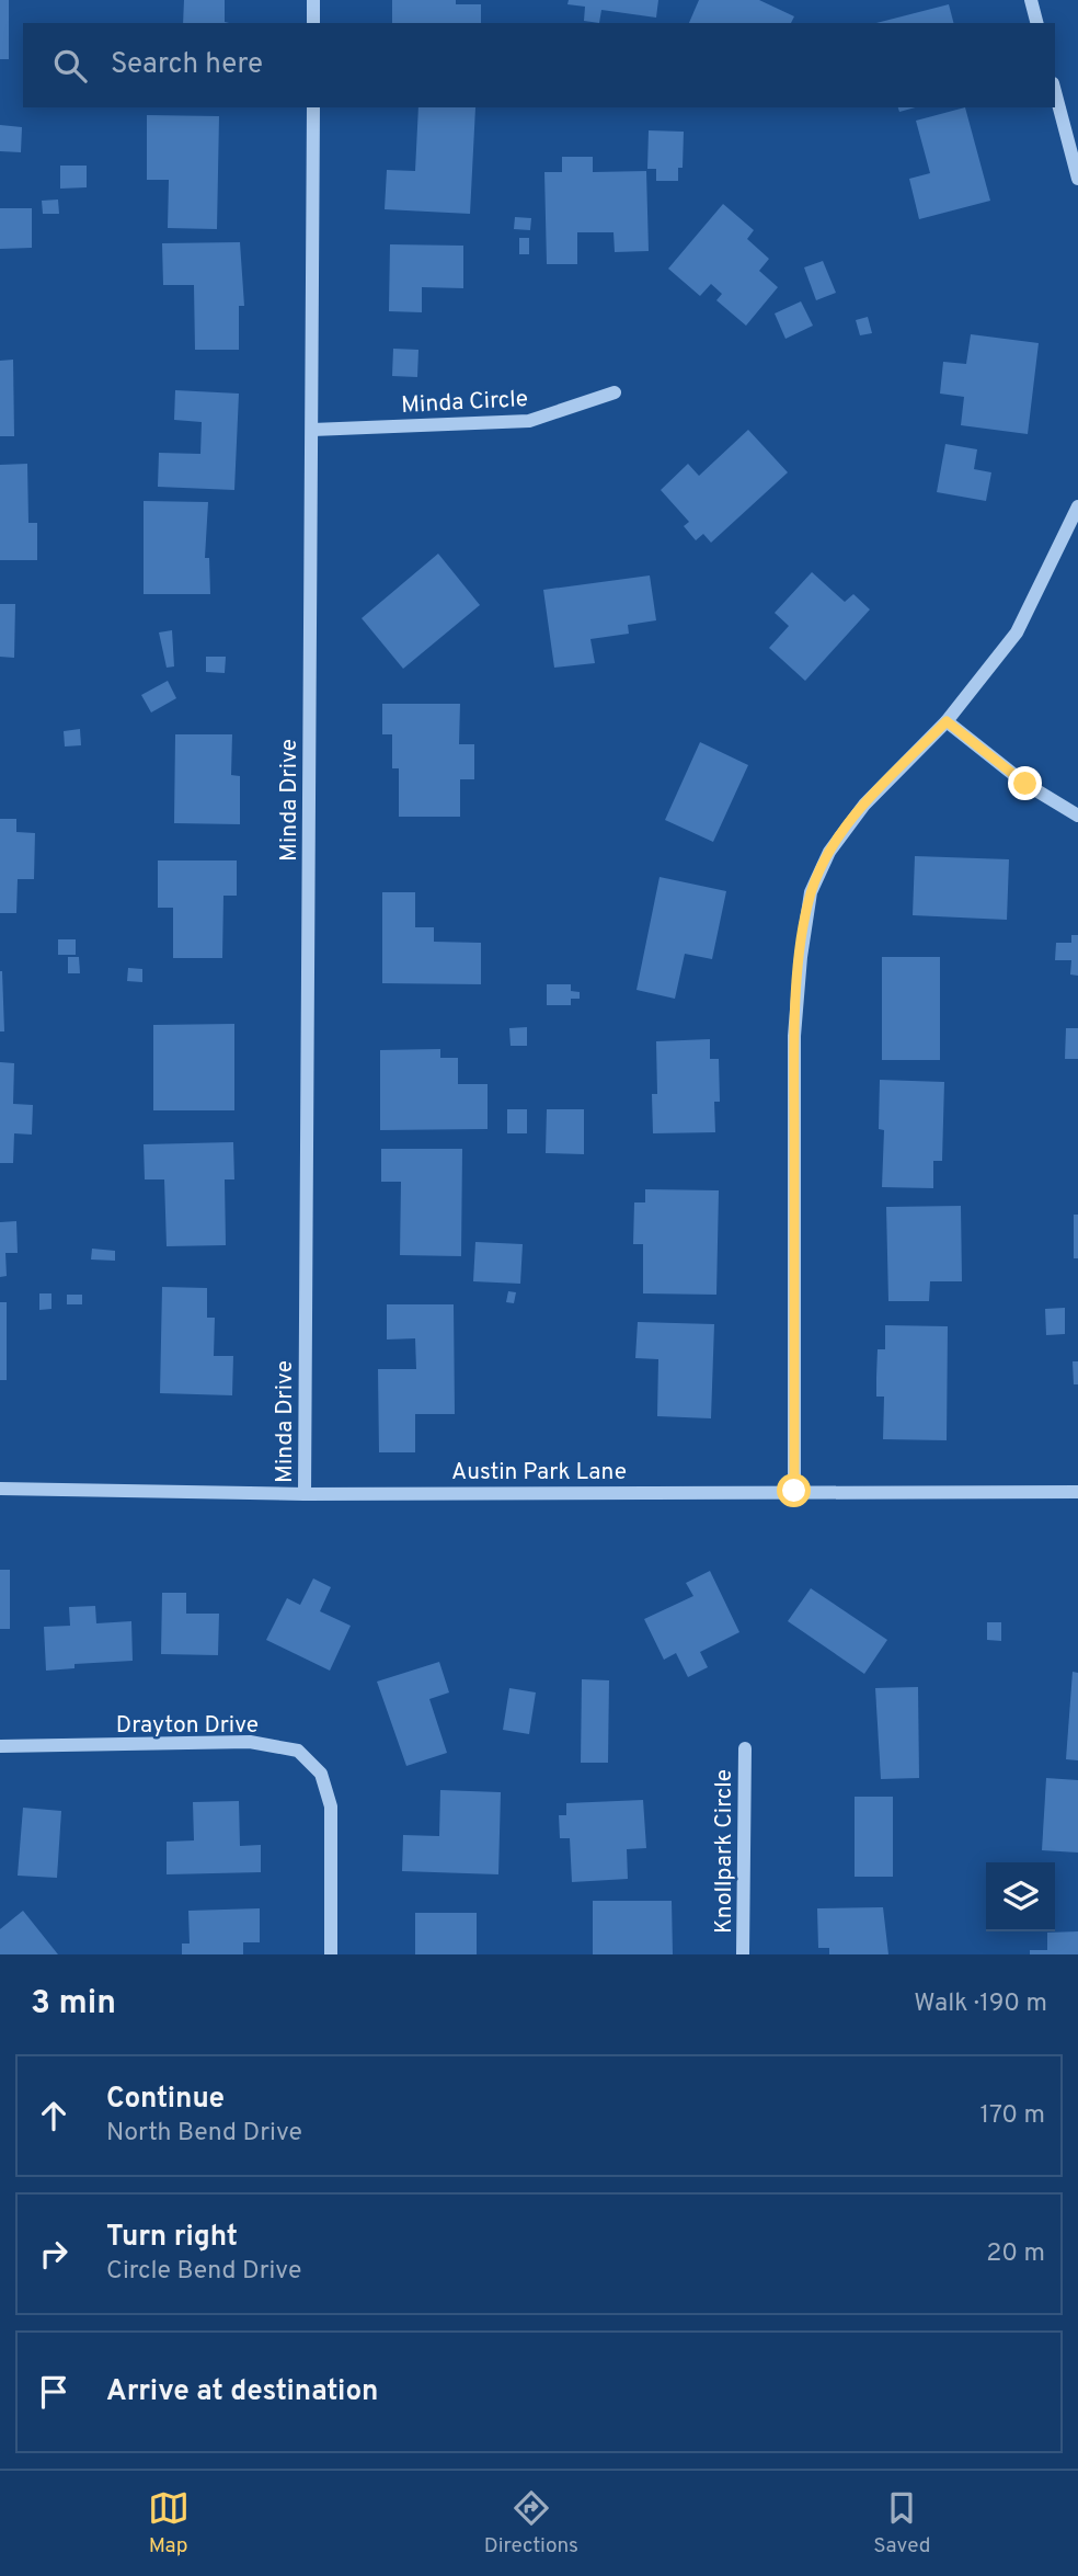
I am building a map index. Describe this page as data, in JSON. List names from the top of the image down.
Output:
{
  "streets": {
    "street": [
      "Minda Circle",
      "Minda Drive",
      "Austin Park Lane",
      "Drayton Drive",
      "Knollpark Circle"
    ]
  },
  "crossings": [
    ["Minda Circle", "Minda Drive"],
    ["Minda Drive", "Austin Park Lane"]
  ],
  "page": {
    "search": "Search here",
    "heading": ["3 min", "Walk · 190 m"],
    "list": [
      ["Continue", "North Bend Drive", "170 m"],
      ["Turn right", "Circle Bend Drive", "20 m"],
      "Arrive at destination"
    ],
    "nav": ["Map", "Directions", "Saved"]
  }
}
